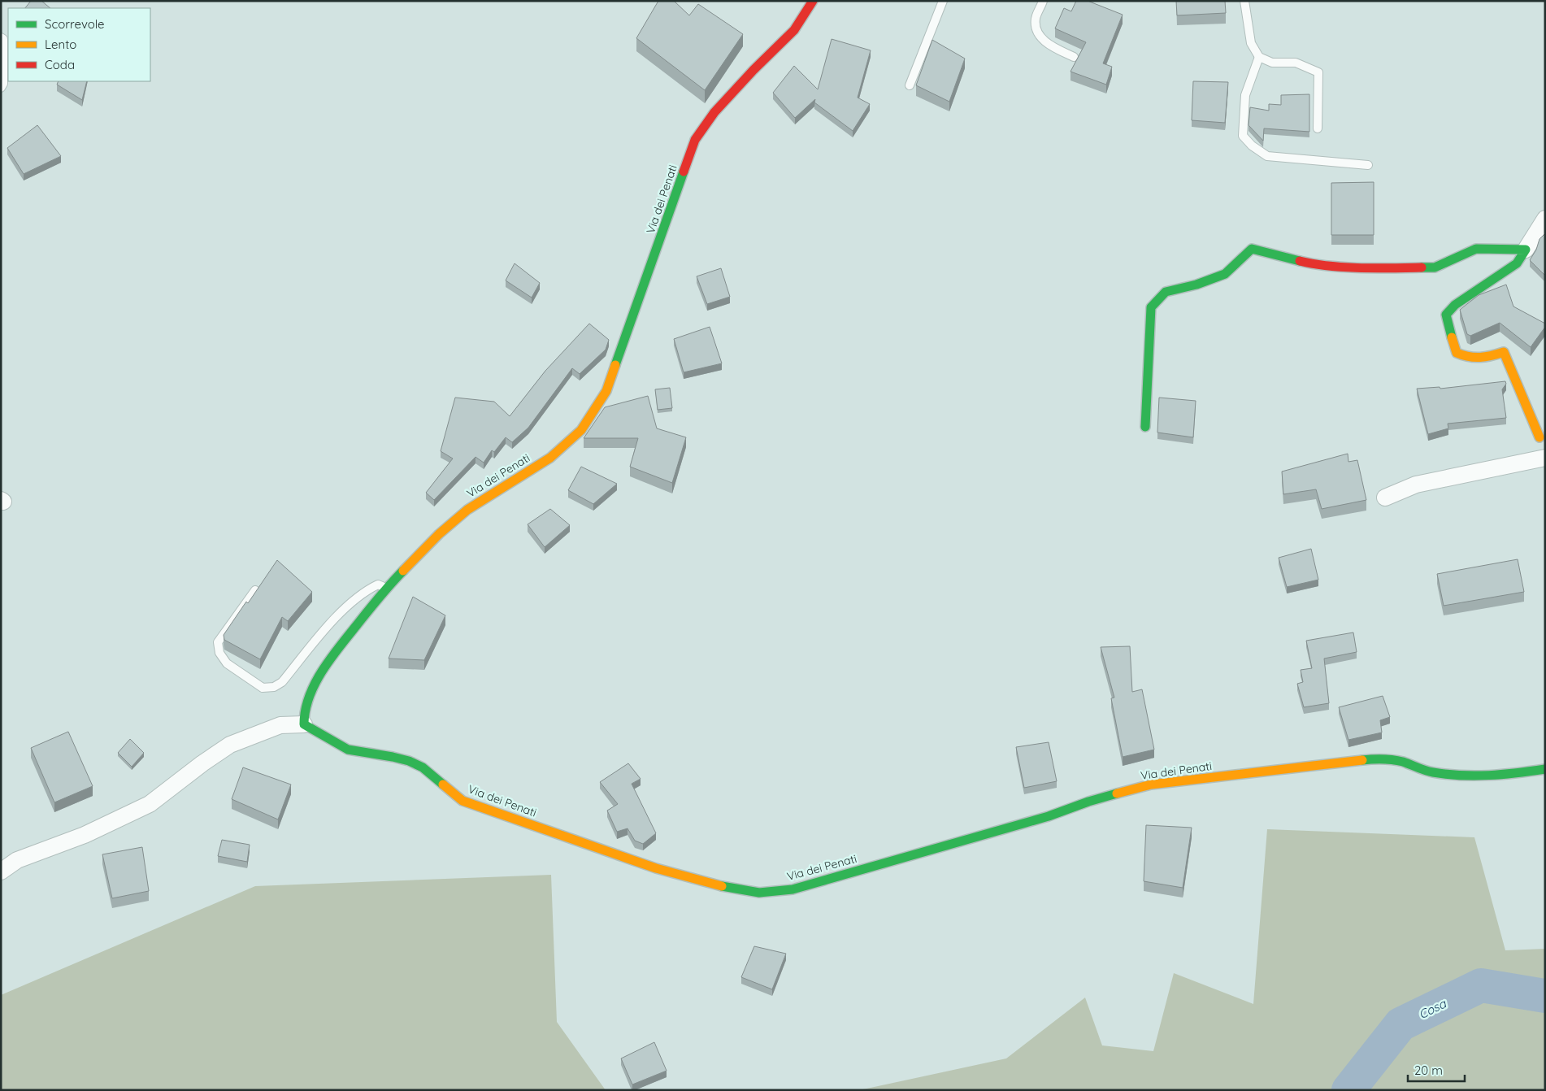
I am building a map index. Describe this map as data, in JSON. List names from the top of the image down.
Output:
{
  "streets": {
    "street": ["Via dei Penati"]
  },
  "water": ["Cosa"],
  "legend": ["Scorrevole", "Lento", "Coda"],
  "scale_bar": "20 m"
}
